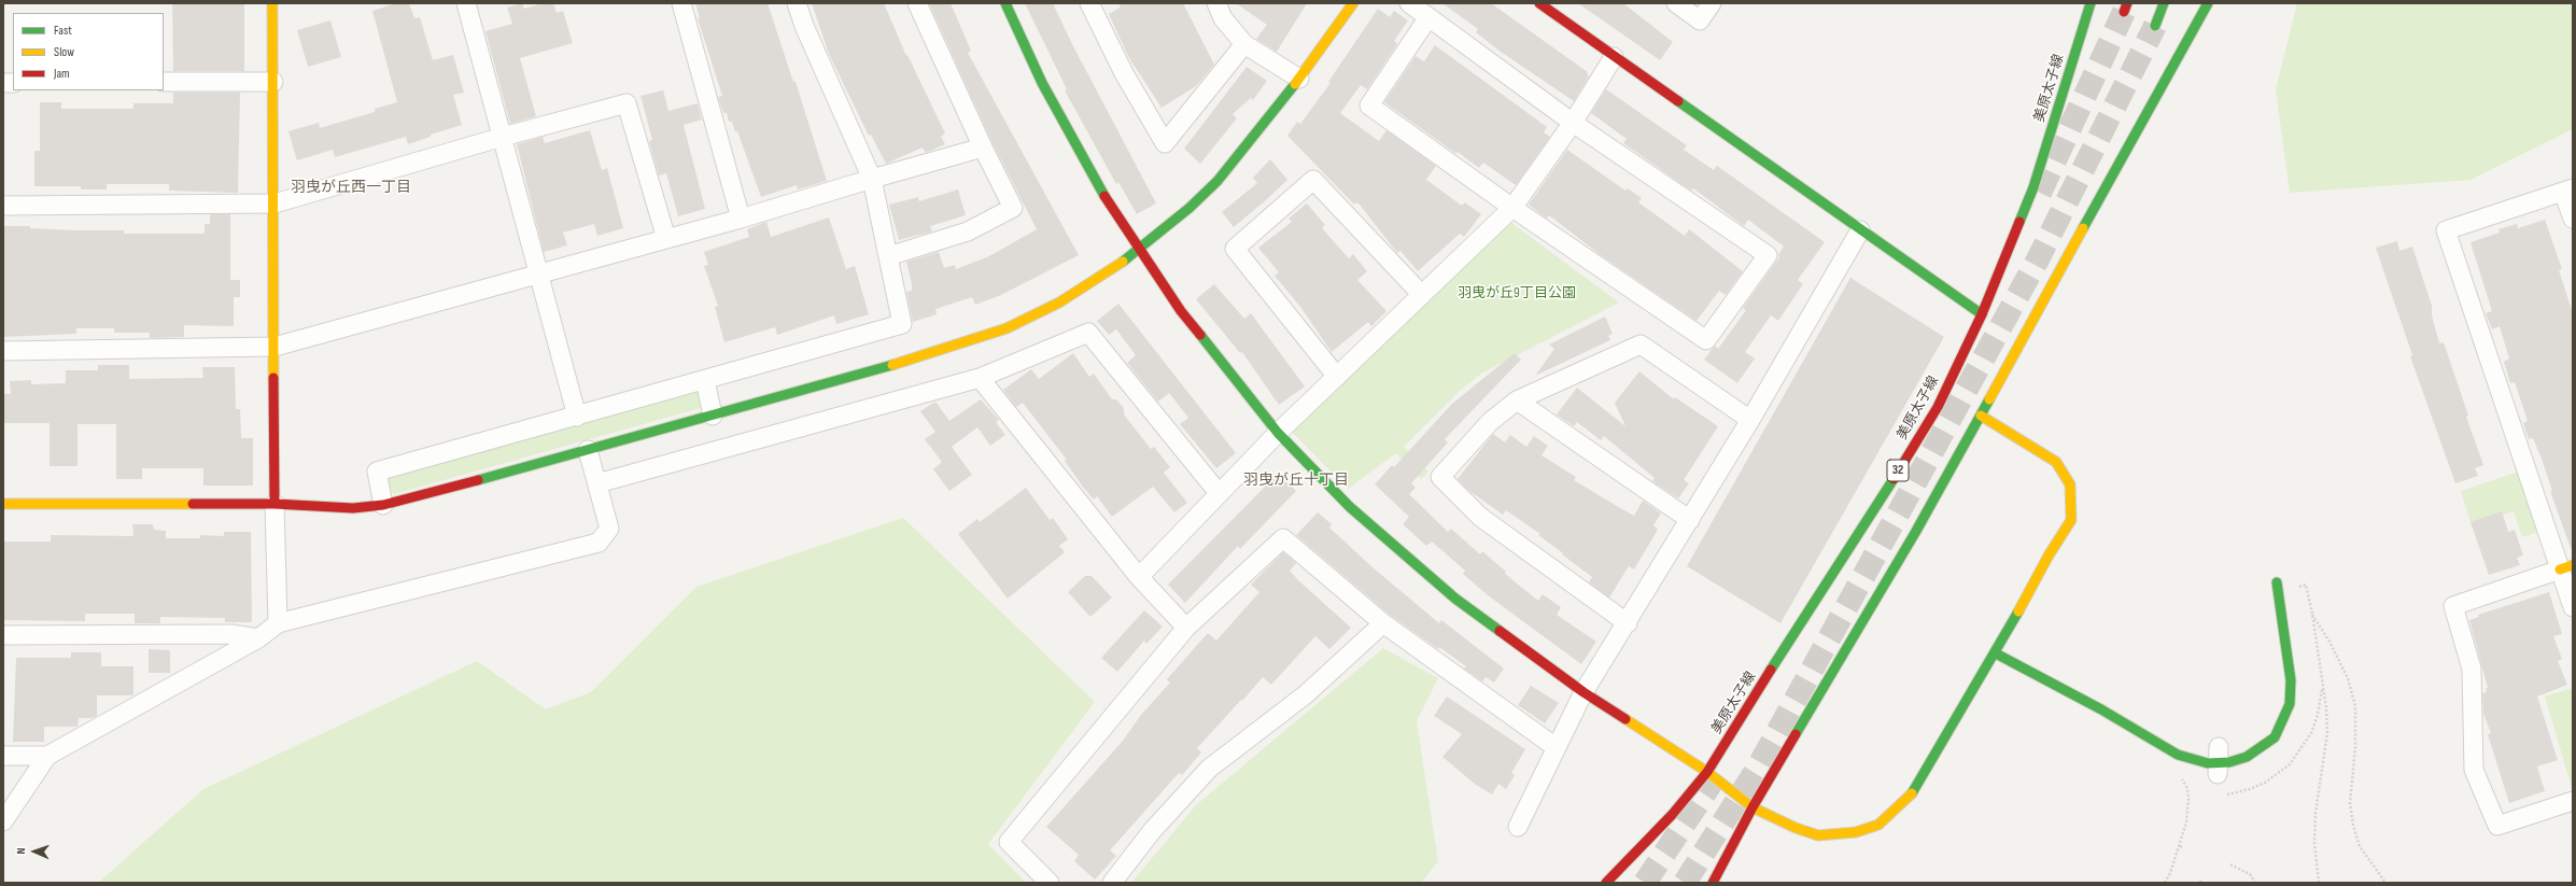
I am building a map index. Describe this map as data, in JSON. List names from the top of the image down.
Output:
{
  "streets": {
    "main road": ["美原太子線", "32"]
  },
  "districts": ["羽曳が丘西一丁目", "羽曳が丘十丁目"],
  "parks": ["羽曳が丘9丁目公園"],
  "legend": ["Fast", "Slow", "Jam"],
  "north": "left"
}
